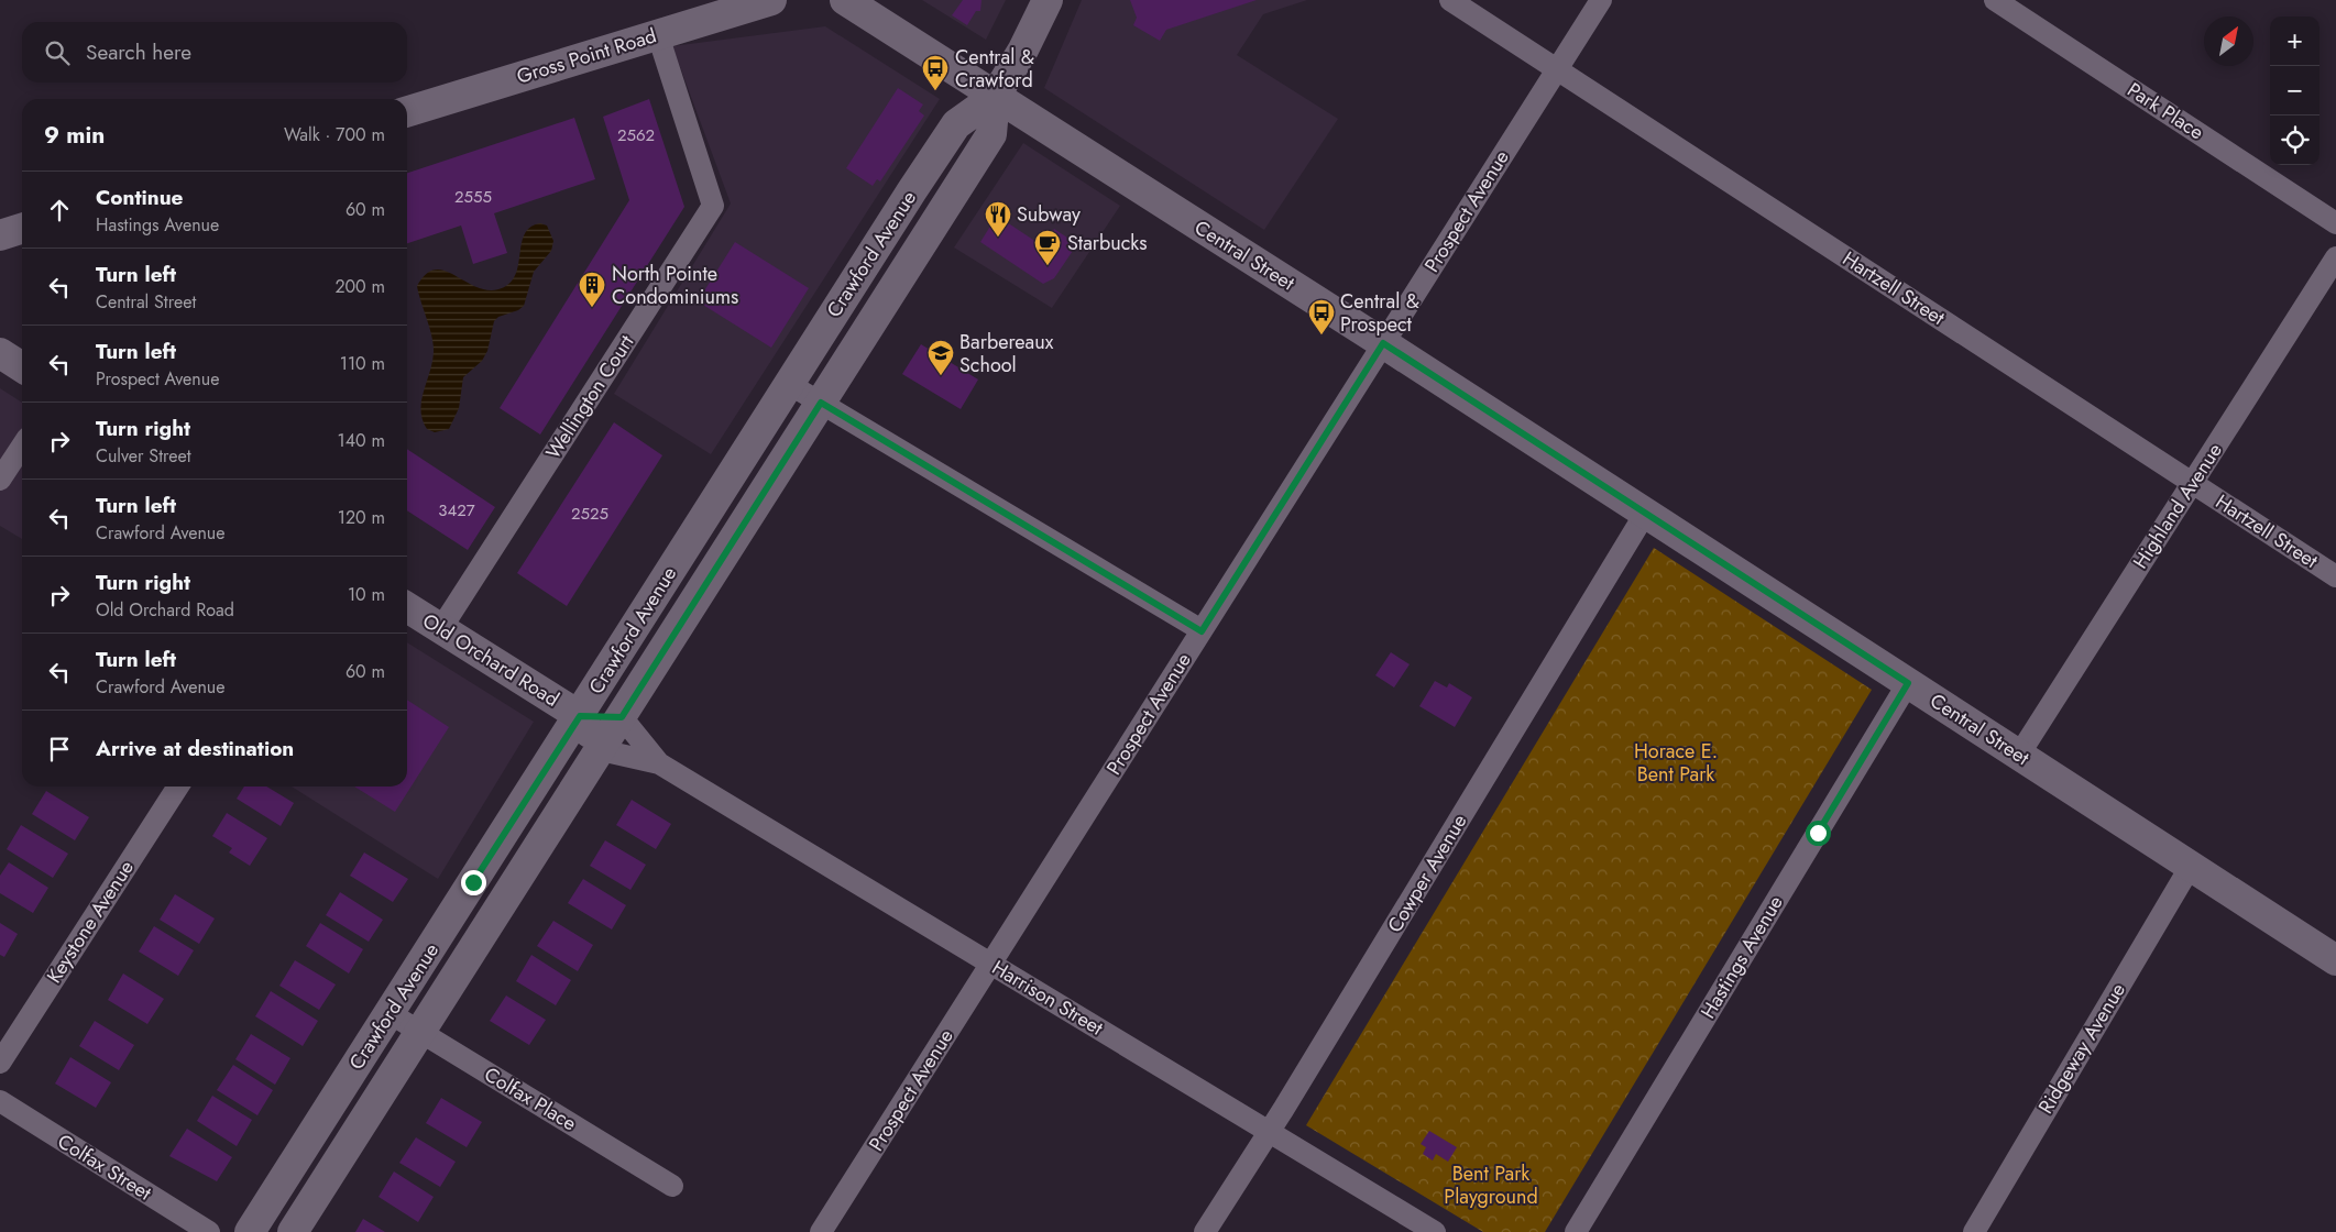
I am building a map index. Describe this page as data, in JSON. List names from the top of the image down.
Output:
{
  "streets": {
    "main road": [
      "Gross Point Road",
      "Crawford Avenue",
      "Central Street",
      "Old Orchard Road"
    ],
    "street": [
      "Park Place",
      "Prospect Avenue",
      "Hartzell Street",
      "Wellington Court",
      "Highland Avenue",
      "Cowper Avenue",
      "Keystone Avenue",
      "Hastings Avenue",
      "Harrison Street",
      "Ridgeway Avenue",
      "Colfax Place",
      "Colfax Street"
    ]
  },
  "crossings": [
    ["Gross Point Road", "Wellington Court"],
    ["Prospect Avenue", "Central Street"],
    ["Prospect Avenue", "Hartzell Street"],
    ["Prospect Avenue", "Harrison Street"],
    ["Crawford Avenue", "Central Street"],
    ["Crawford Avenue", "Old Orchard Road"],
    ["Crawford Avenue", "Harrison Street"],
    ["Crawford Avenue", "Colfax Place"],
    ["Central Street", "Highland Avenue"],
    ["Central Street", "Cowper Avenue"],
    ["Central Street", "Hastings Avenue"],
    ["Central Street", "Ridgeway Avenue"],
    ["Hartzell Street", "Highland Avenue"],
    ["Wellington Court", "Old Orchard Road"],
    ["Old Orchard Road", "Harrison Street"],
    ["Cowper Avenue", "Harrison Street"]
  ],
  "parks": ["Horace E. Bent Park", "Bent Park Playground"],
  "places": {
    "bus stop": ["Central & Crawford", "Central & Prospect"],
    "restaurant": ["Subway"],
    "cafe": ["Starbucks"],
    "building": ["North Pointe Condominiums"],
    "school or university": ["Barbereaux School"]
  },
  "house_numbers": [
    "2562",
    "2555",
    "3427",
    "2525"
  ],
  "north": "top right",
  "page": {
    "map_buttons": ["+", "−"],
    "search": "Search here",
    "heading": ["9 min", "Walk · 700 m"],
    "list": [
      ["Continue", "Hastings Avenue", "60 m"],
      ["Turn left", "Central Street", "200 m"],
      ["Turn left", "Prospect Avenue", "110 m"],
      ["Turn right", "Culver Street", "140 m"],
      ["Turn left", "Crawford Avenue", "120 m"],
      ["Turn right", "Old Orchard Road", "10 m"],
      ["Turn left", "Crawford Avenue", "60 m"],
      "Arrive at destination"
    ]
  }
}
